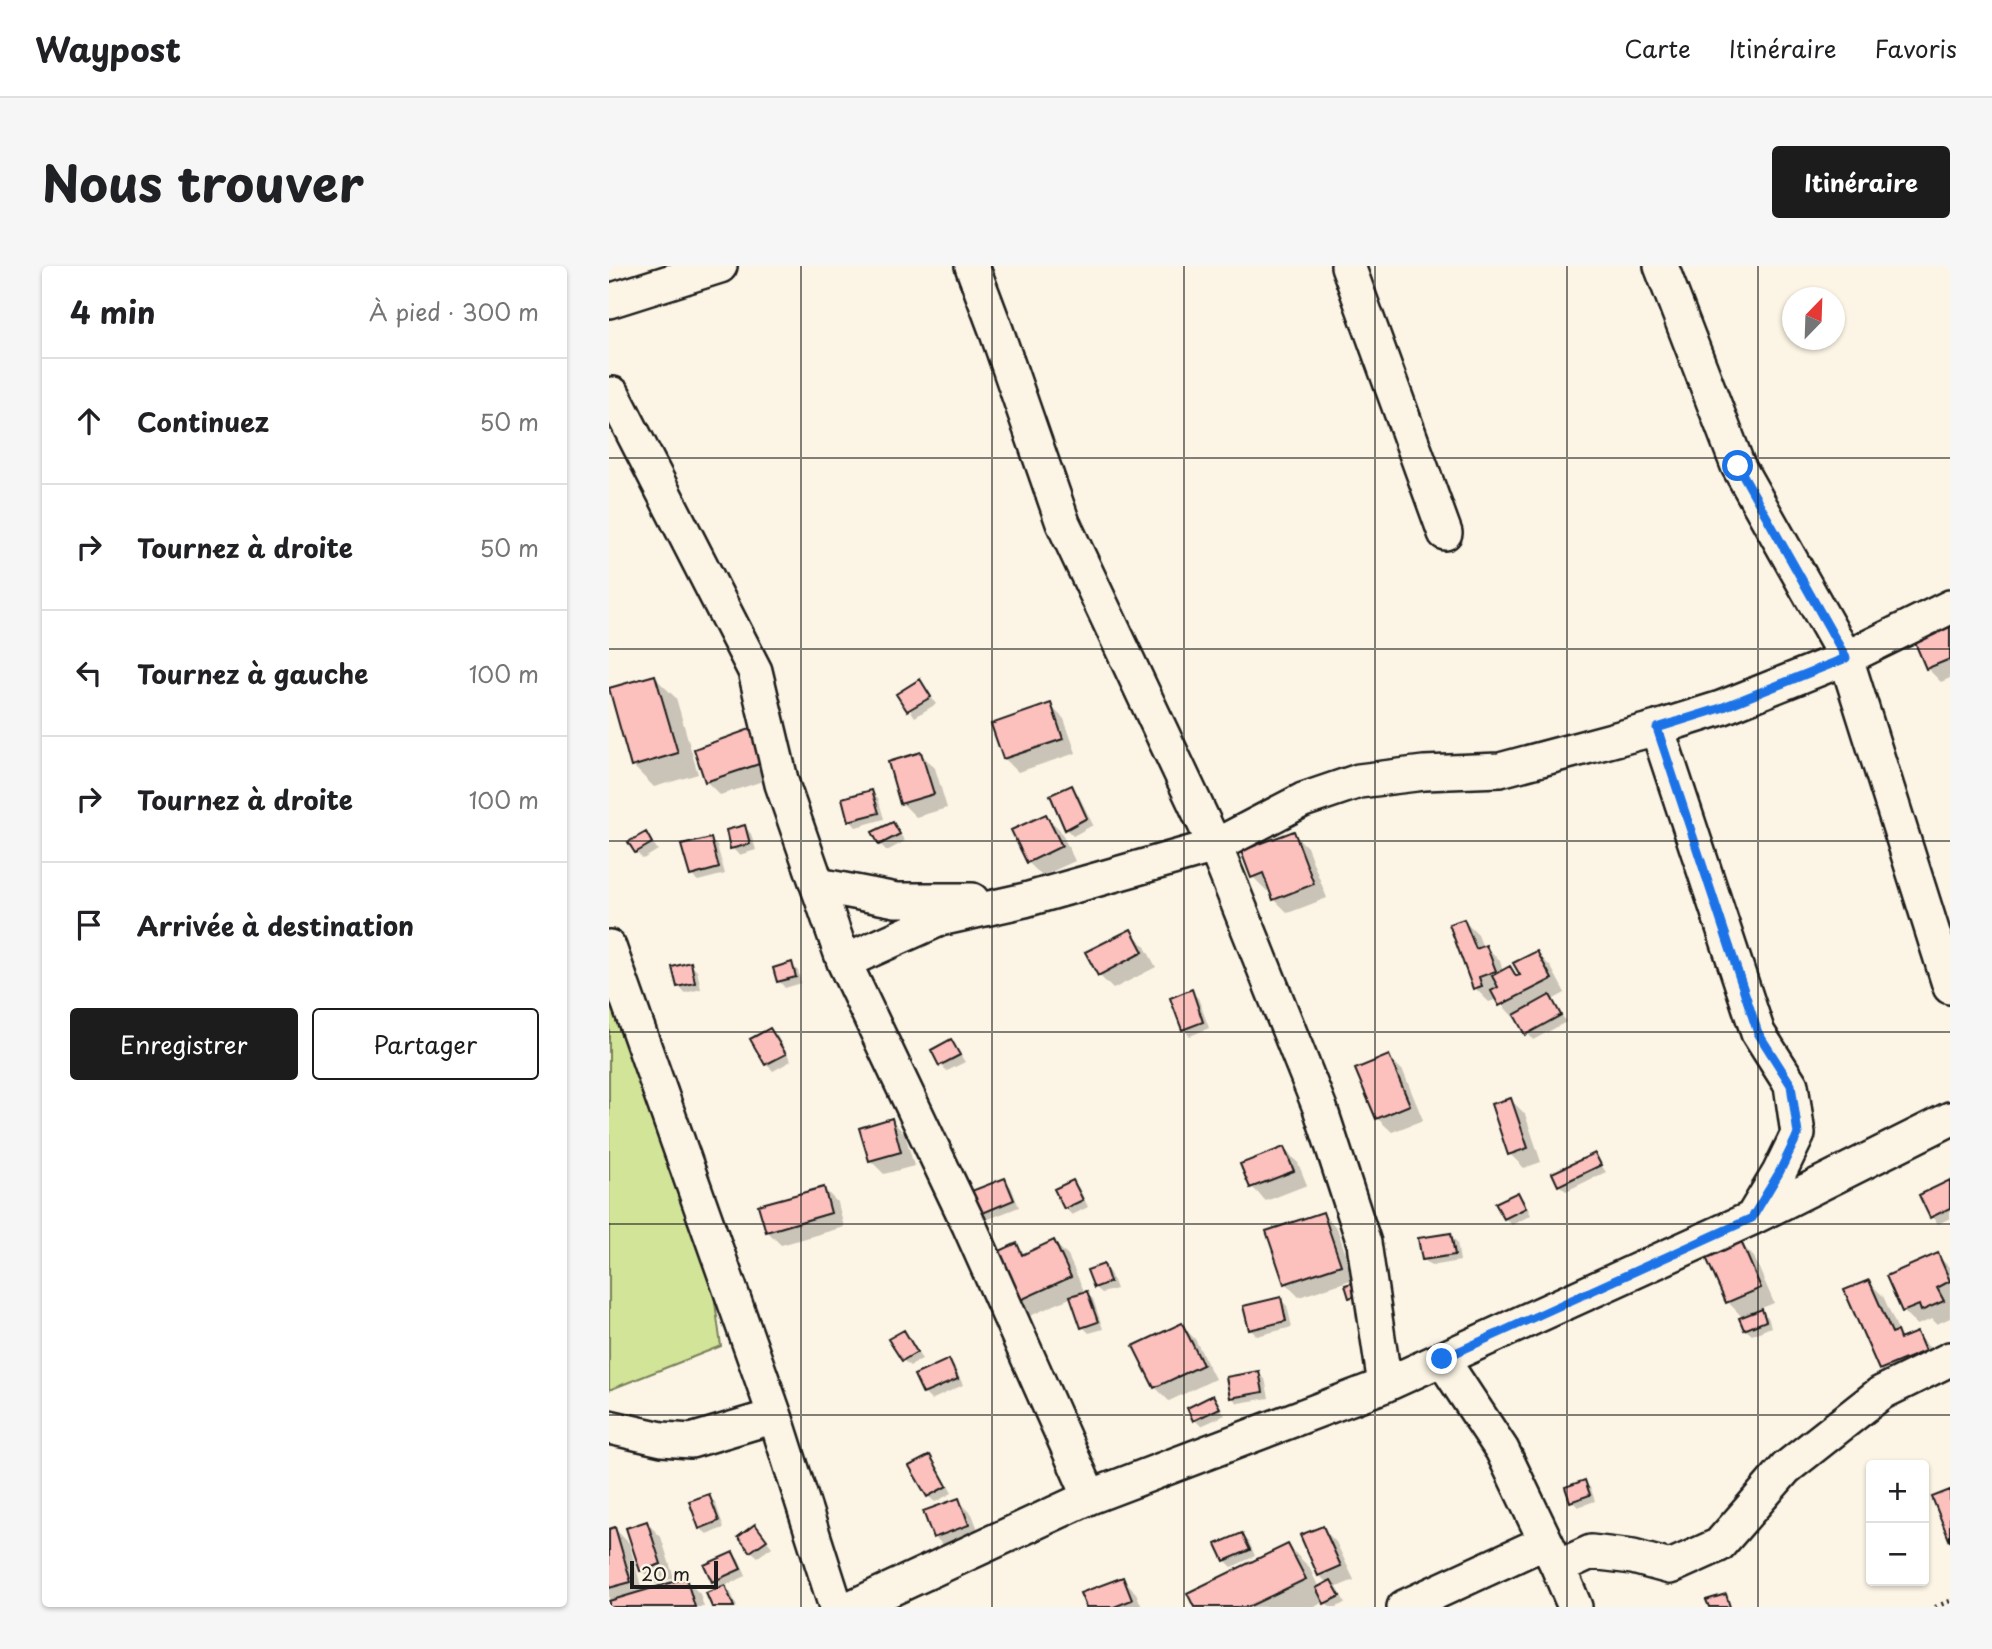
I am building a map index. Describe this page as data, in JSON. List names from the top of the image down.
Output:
{
  "scale_bar": "20 m",
  "north": "top right",
  "page": {
    "header": "Waypost",
    "nav": ["Carte", "Itinéraire", "Favoris"],
    "title": "Nous trouver",
    "buttons": [
      "Itinéraire",
      ["Enregistrer", "Partager"]
    ],
    "heading": ["4 min", "À pied · 300 m"],
    "list": [
      ["Continuez", "50 m"],
      ["Tournez à droite", "50 m"],
      ["Tournez à gauche", "100 m"],
      ["Tournez à droite", "100 m"],
      "Arrivée à destination"
    ],
    "map_buttons": ["+", "−"],
    "scale": "20 m"
  }
}
